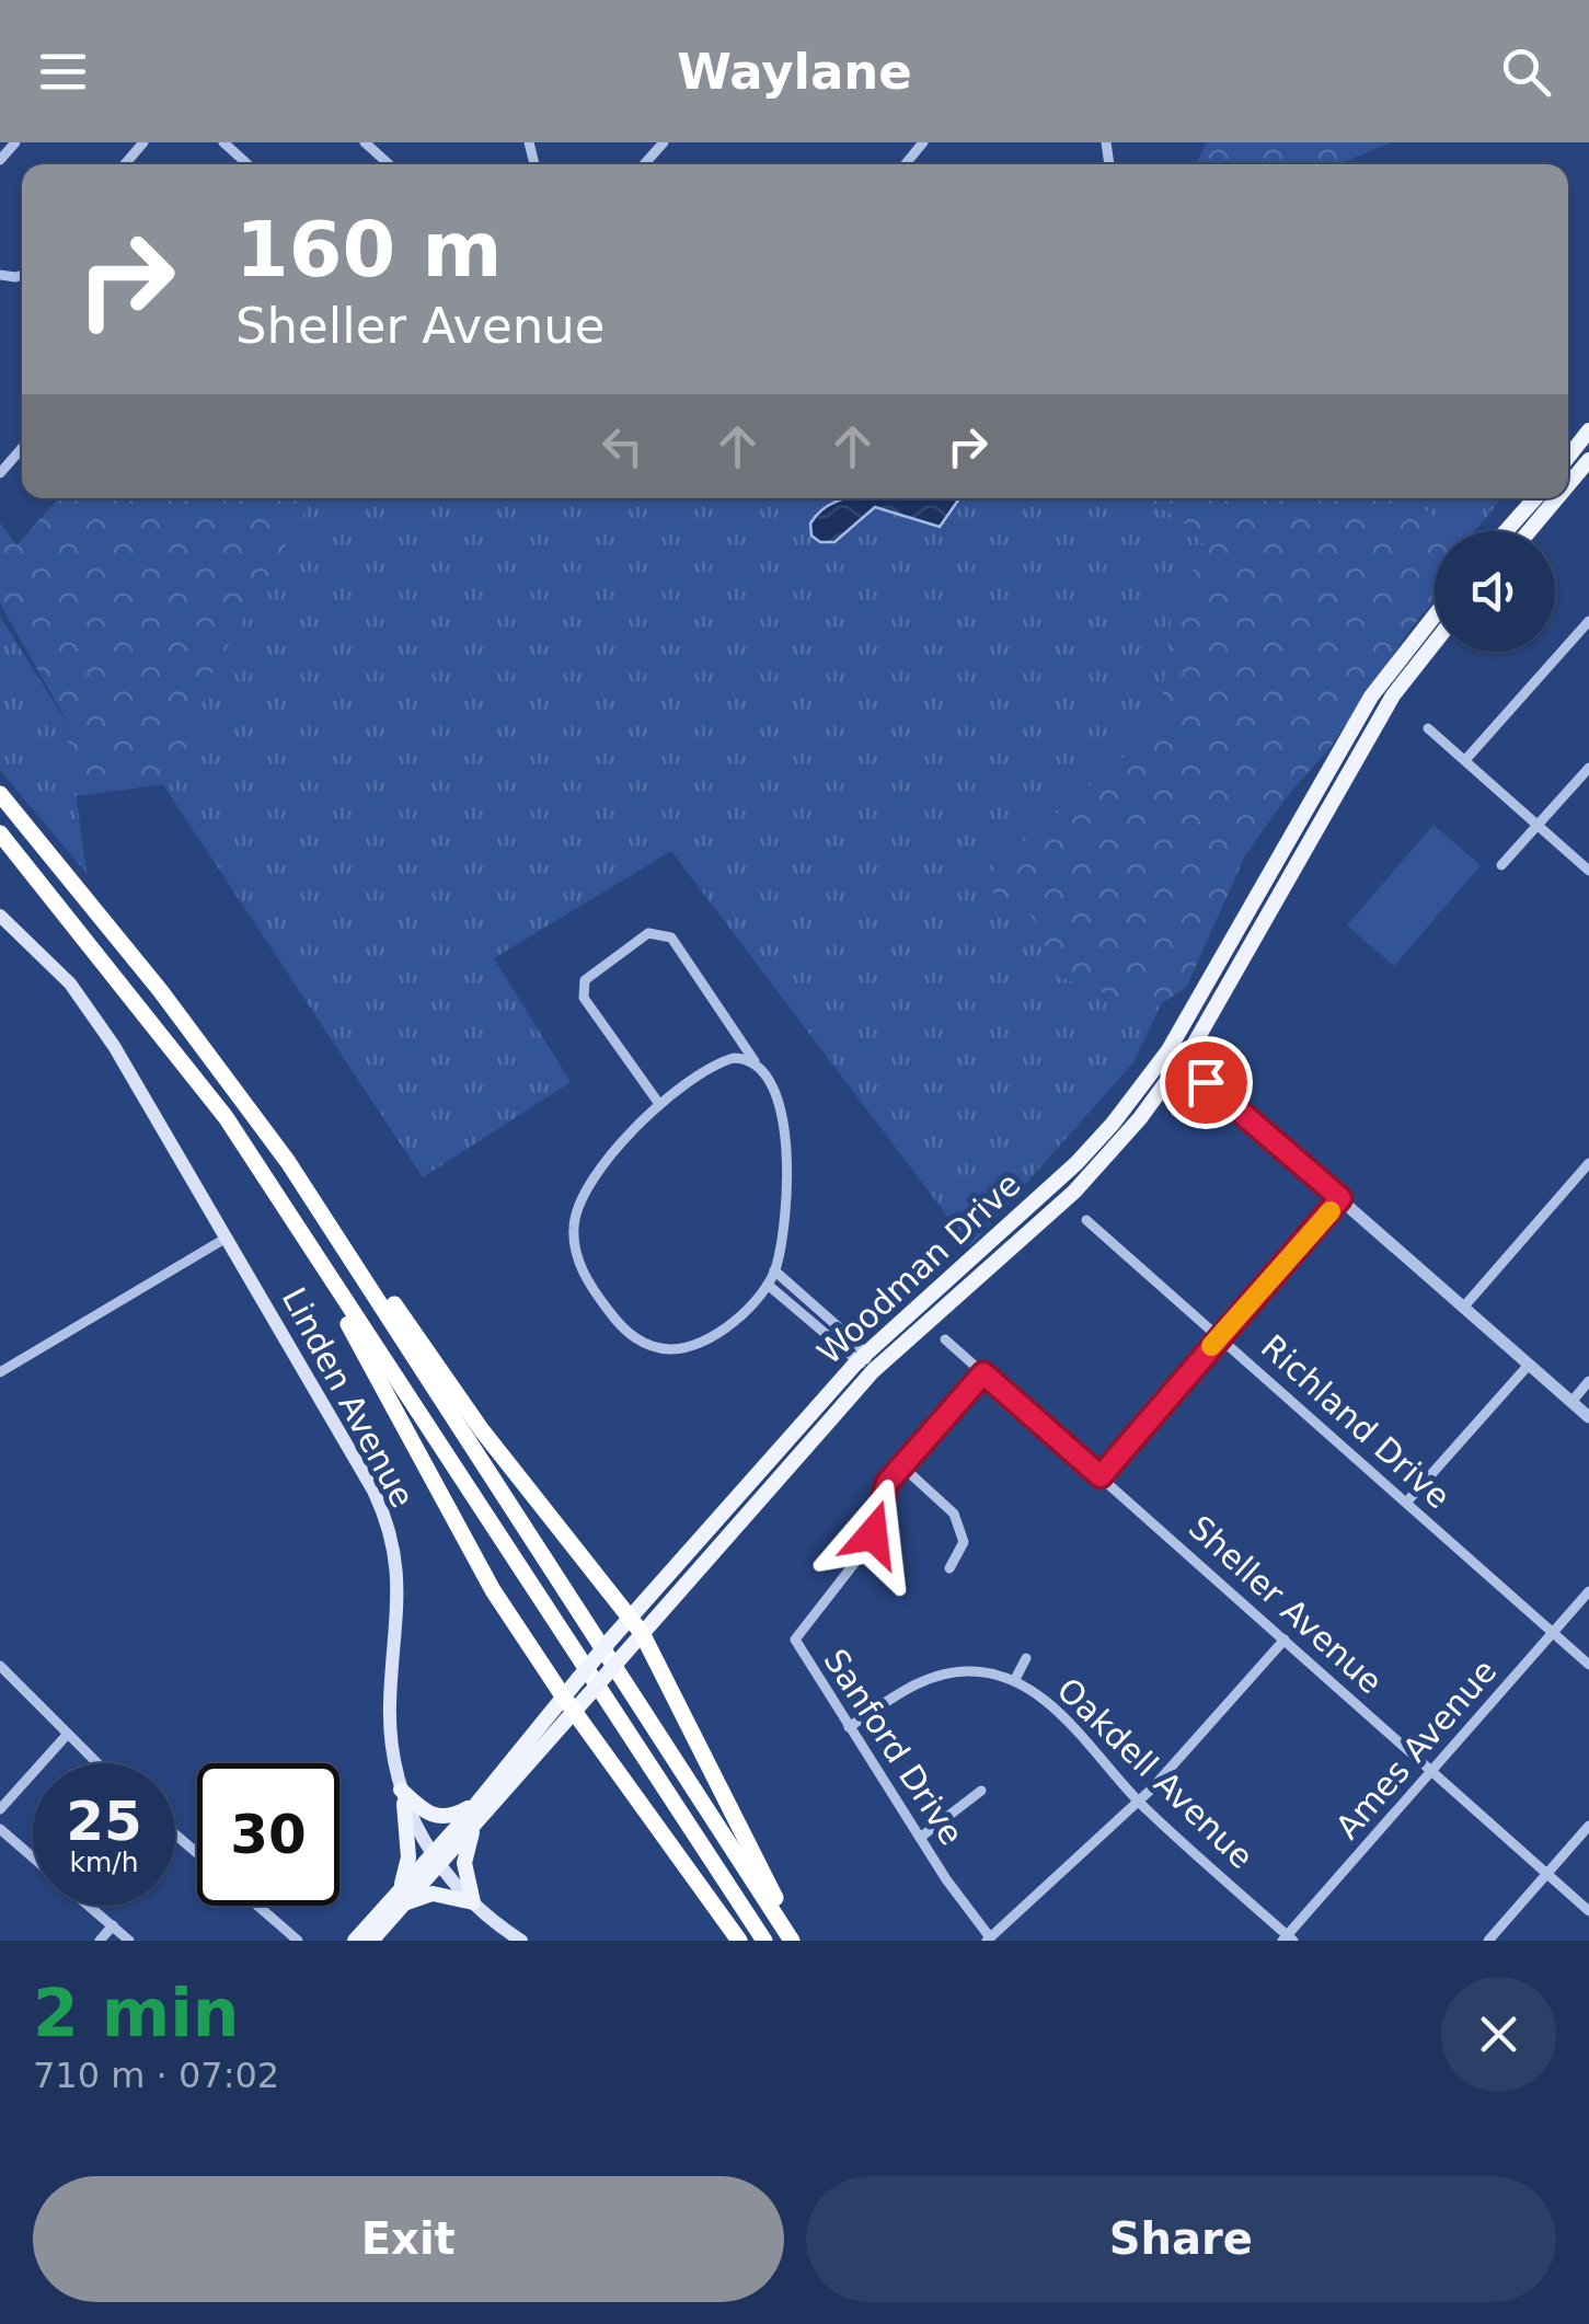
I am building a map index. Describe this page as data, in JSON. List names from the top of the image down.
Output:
{
  "streets": {
    "main road": ["Woodman Drive", "Linden Avenue"],
    "street": [
      "Richland Drive",
      "Sheller Avenue",
      "Sanford Drive",
      "Ames Avenue",
      "Oakdell Avenue"
    ]
  },
  "crossings": [
    ["Woodman Drive", "Linden Avenue"],
    ["Richland Drive", "Ames Avenue"],
    ["Sheller Avenue", "Sanford Drive"],
    ["Sheller Avenue", "Ames Avenue"],
    ["Sanford Drive", "Oakdell Avenue"],
    ["Ames Avenue", "Oakdell Avenue"]
  ],
  "page": {
    "header": "Waylane",
    "turn": ["160 m", "Sheller Avenue"],
    "speed": "25 km/h",
    "limit": "30",
    "heading": ["2 min", "710 m · 07:02"],
    "buttons": ["Exit", "Share"]
  }
}
